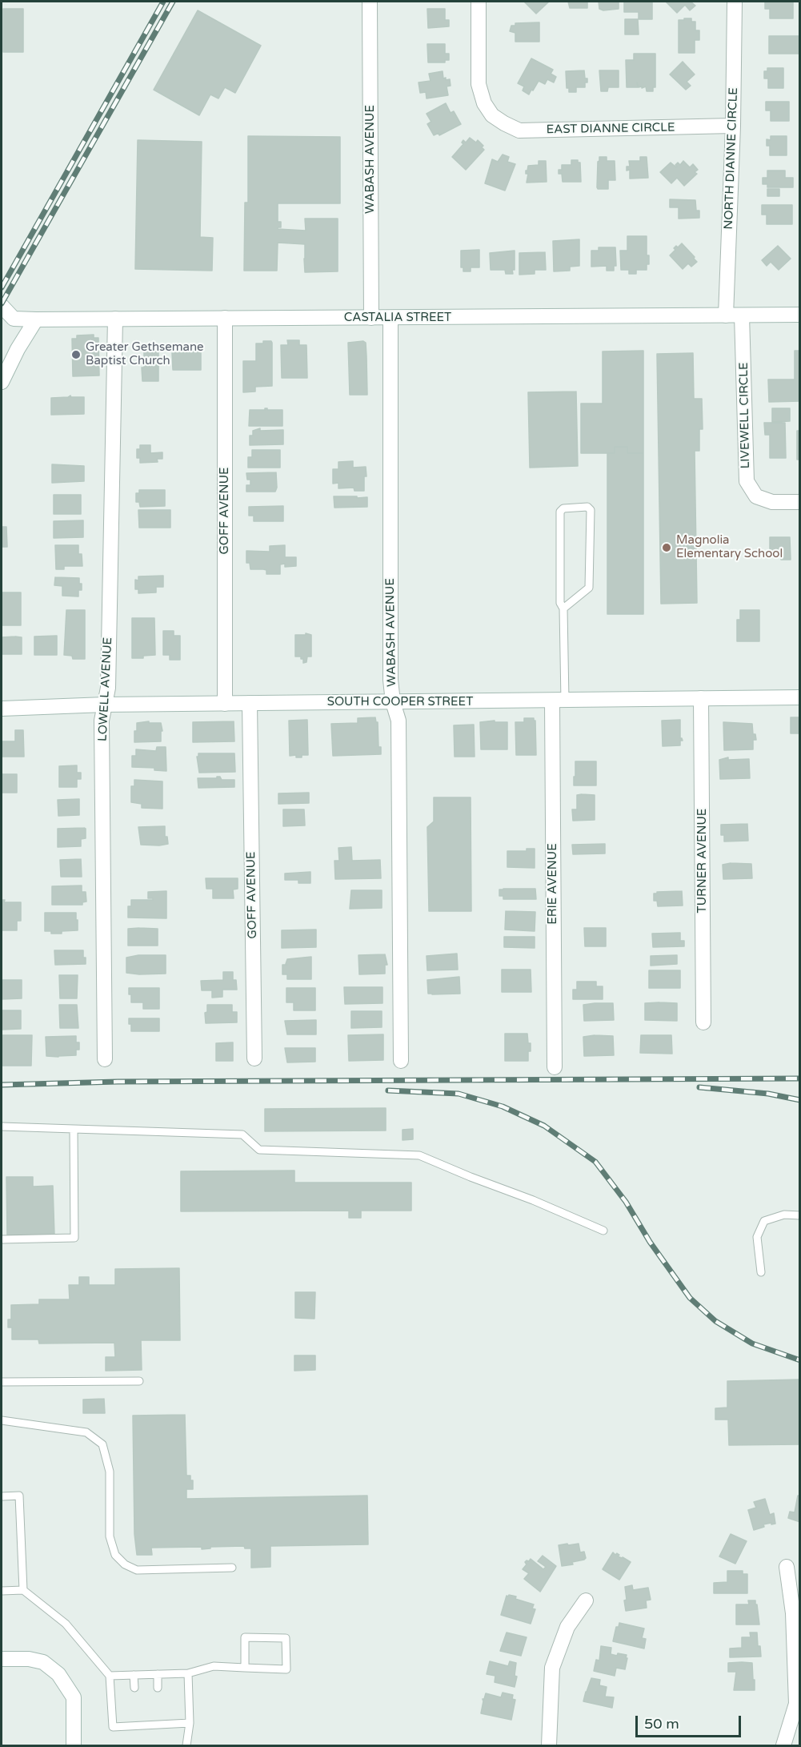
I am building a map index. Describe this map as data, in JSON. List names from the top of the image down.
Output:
{
  "streets": {
    "street": [
      "EAST DIANNE CIRCLE",
      "NORTH DIANNE CIRCLE",
      "WABASH AVENUE",
      "CASTALIA STREET",
      "LIVEWELL CIRCLE",
      "GOFF AVENUE",
      "LOWELL AVENUE",
      "SOUTH COOPER STREET",
      "TURNER AVENUE",
      "ERIE AVENUE"
    ]
  },
  "crossings": [
    ["EAST DIANNE CIRCLE", "NORTH DIANNE CIRCLE"],
    ["NORTH DIANNE CIRCLE", "CASTALIA STREET"],
    ["WABASH AVENUE", "CASTALIA STREET"],
    ["WABASH AVENUE", "SOUTH COOPER STREET"],
    ["CASTALIA STREET", "LIVEWELL CIRCLE"],
    ["CASTALIA STREET", "GOFF AVENUE"],
    ["CASTALIA STREET", "LOWELL AVENUE"],
    ["GOFF AVENUE", "SOUTH COOPER STREET"],
    ["LOWELL AVENUE", "SOUTH COOPER STREET"],
    ["SOUTH COOPER STREET", "TURNER AVENUE"],
    ["SOUTH COOPER STREET", "ERIE AVENUE"]
  ],
  "places": ["Greater Gethsemane Baptist Church", "Magnolia Elementary School"],
  "scale_bar": "50 m"
}
